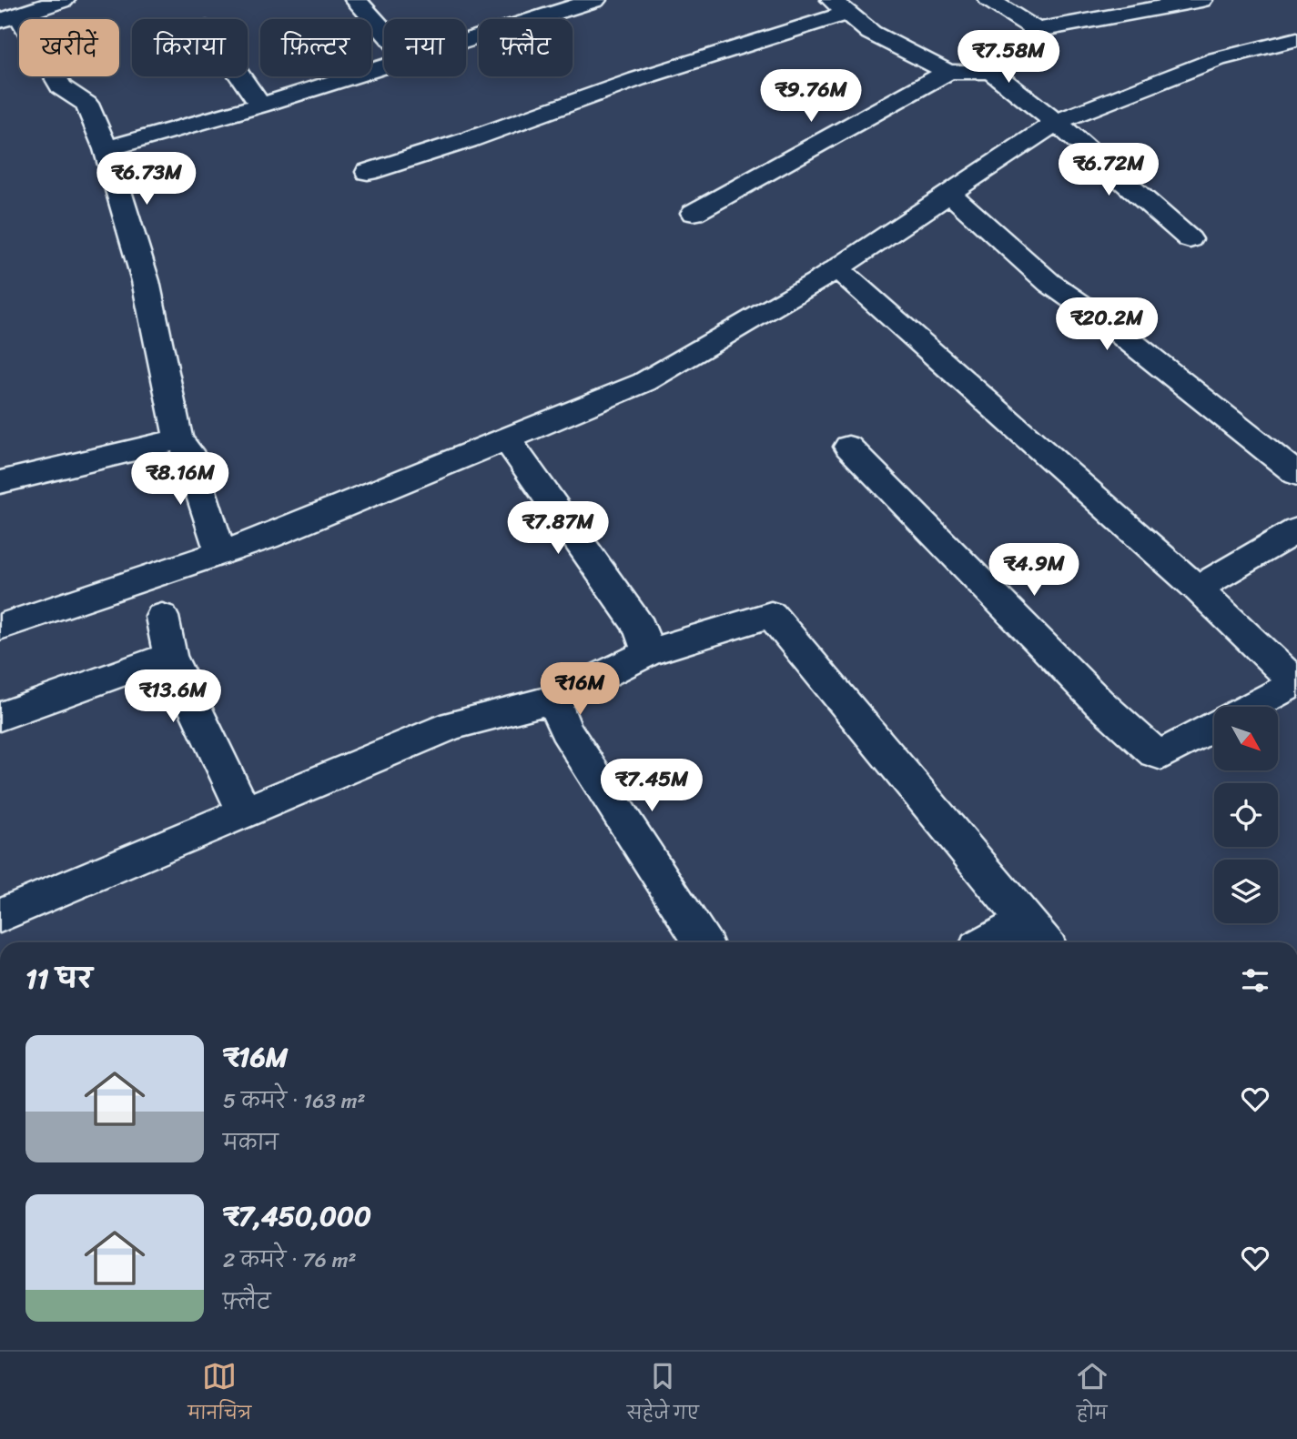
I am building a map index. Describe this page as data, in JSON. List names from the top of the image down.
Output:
{
  "north": "bottom right",
  "page": {
    "chip": [
      "खरीदें",
      "किराया",
      "फ़िल्टर",
      "नया",
      "फ़्लैट"
    ],
    "price": [
      "₹7.58M",
      "₹9.76M",
      "₹6.72M",
      "₹6.73M",
      "₹20.2M",
      "₹8.16M",
      "₹7.87M",
      "₹4.9M",
      "₹16M",
      "₹13.6M",
      "₹7.45M"
    ],
    "heading": "11 घर",
    "list": [
      {
        "name": "₹16M",
        "note": "5 कमरे · 163 m² · मकान"
      },
      {
        "name": "₹7,450,000",
        "note": "2 कमरे · 76 m² · फ़्लैट"
      }
    ],
    "tabs": ["मानचित्र", "सहेजे गए", "होम"]
  }
}
